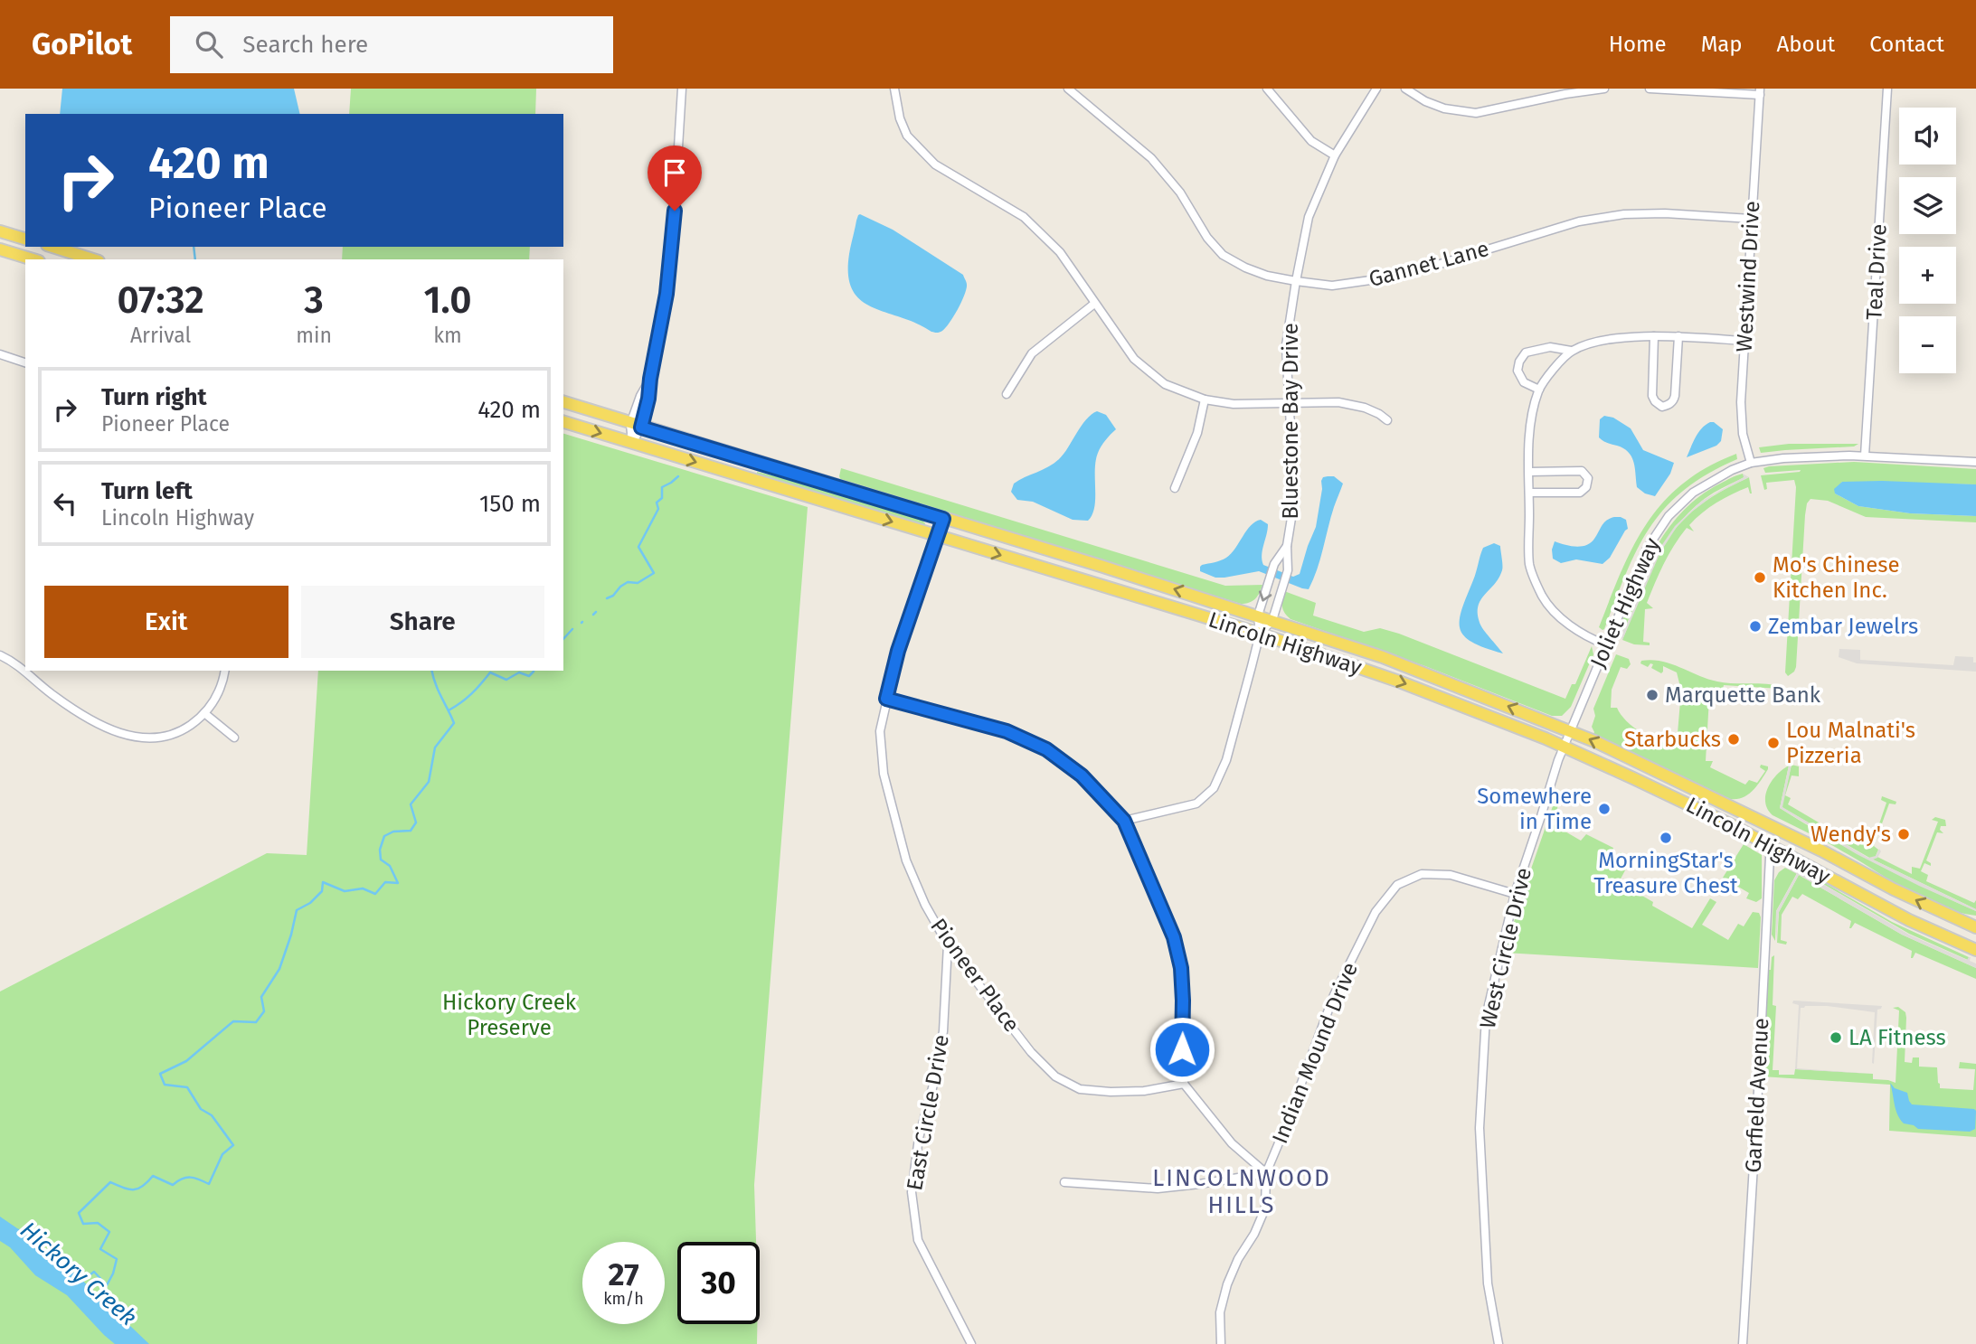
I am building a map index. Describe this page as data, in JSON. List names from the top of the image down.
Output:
{
  "streets": {
    "main road": ["Lincoln Highway"],
    "street": [
      "Gannet Lane",
      "Teal Drive",
      "Westwind Drive",
      "Bluestone Bay Drive",
      "Joliet Highway",
      "West Circle Drive",
      "Pioneer Place",
      "Indian Mound Drive",
      "Garfield Avenue",
      "East Circle Drive"
    ]
  },
  "crossings": [
    ["Gannet Lane", "Westwind Drive"],
    ["Gannet Lane", "Bluestone Bay Drive"],
    ["Teal Drive", "Joliet Highway"],
    ["Westwind Drive", "Joliet Highway"],
    ["Bluestone Bay Drive", "Lincoln Highway"],
    ["Joliet Highway", "Lincoln Highway"],
    ["Joliet Highway", "West Circle Drive"],
    ["Lincoln Highway", "West Circle Drive"],
    ["Lincoln Highway", "Pioneer Place"],
    ["Lincoln Highway", "Garfield Avenue"],
    ["West Circle Drive", "Indian Mound Drive"],
    ["Pioneer Place", "East Circle Drive"]
  ],
  "districts": ["LINCOLNWOOD HILLS"],
  "water": ["Hickory Creek"],
  "parks": ["Hickory Creek Preserve"],
  "places": [
    "Mo's Chinese Kitchen Inc.",
    "Zembar Jewelrs",
    "Marquette Bank",
    "Starbucks",
    "Lou Malnati's Pizzeria",
    "Somewhere in Time",
    "Wendy's",
    "MorningStar's Treasure Chest",
    "LA Fitness"
  ],
  "page": {
    "header": "GoPilot",
    "search": "Search here",
    "nav": [
      "Home",
      "Map",
      "About",
      "Contact"
    ],
    "map_buttons": ["+", "−"],
    "turn": ["420 m", "Pioneer Place"],
    "eta": [
      "07:32",
      "Arrival",
      "3",
      "min",
      "1.0",
      "km"
    ],
    "list": [
      {
        "name": "Turn right",
        "note": "Pioneer Place",
        "value": "420 m"
      },
      {
        "name": "Turn left",
        "note": "Lincoln Highway",
        "value": "150 m"
      }
    ],
    "buttons": ["Exit", "Share"],
    "speed": "27 km/h",
    "limit": "30"
  }
}
